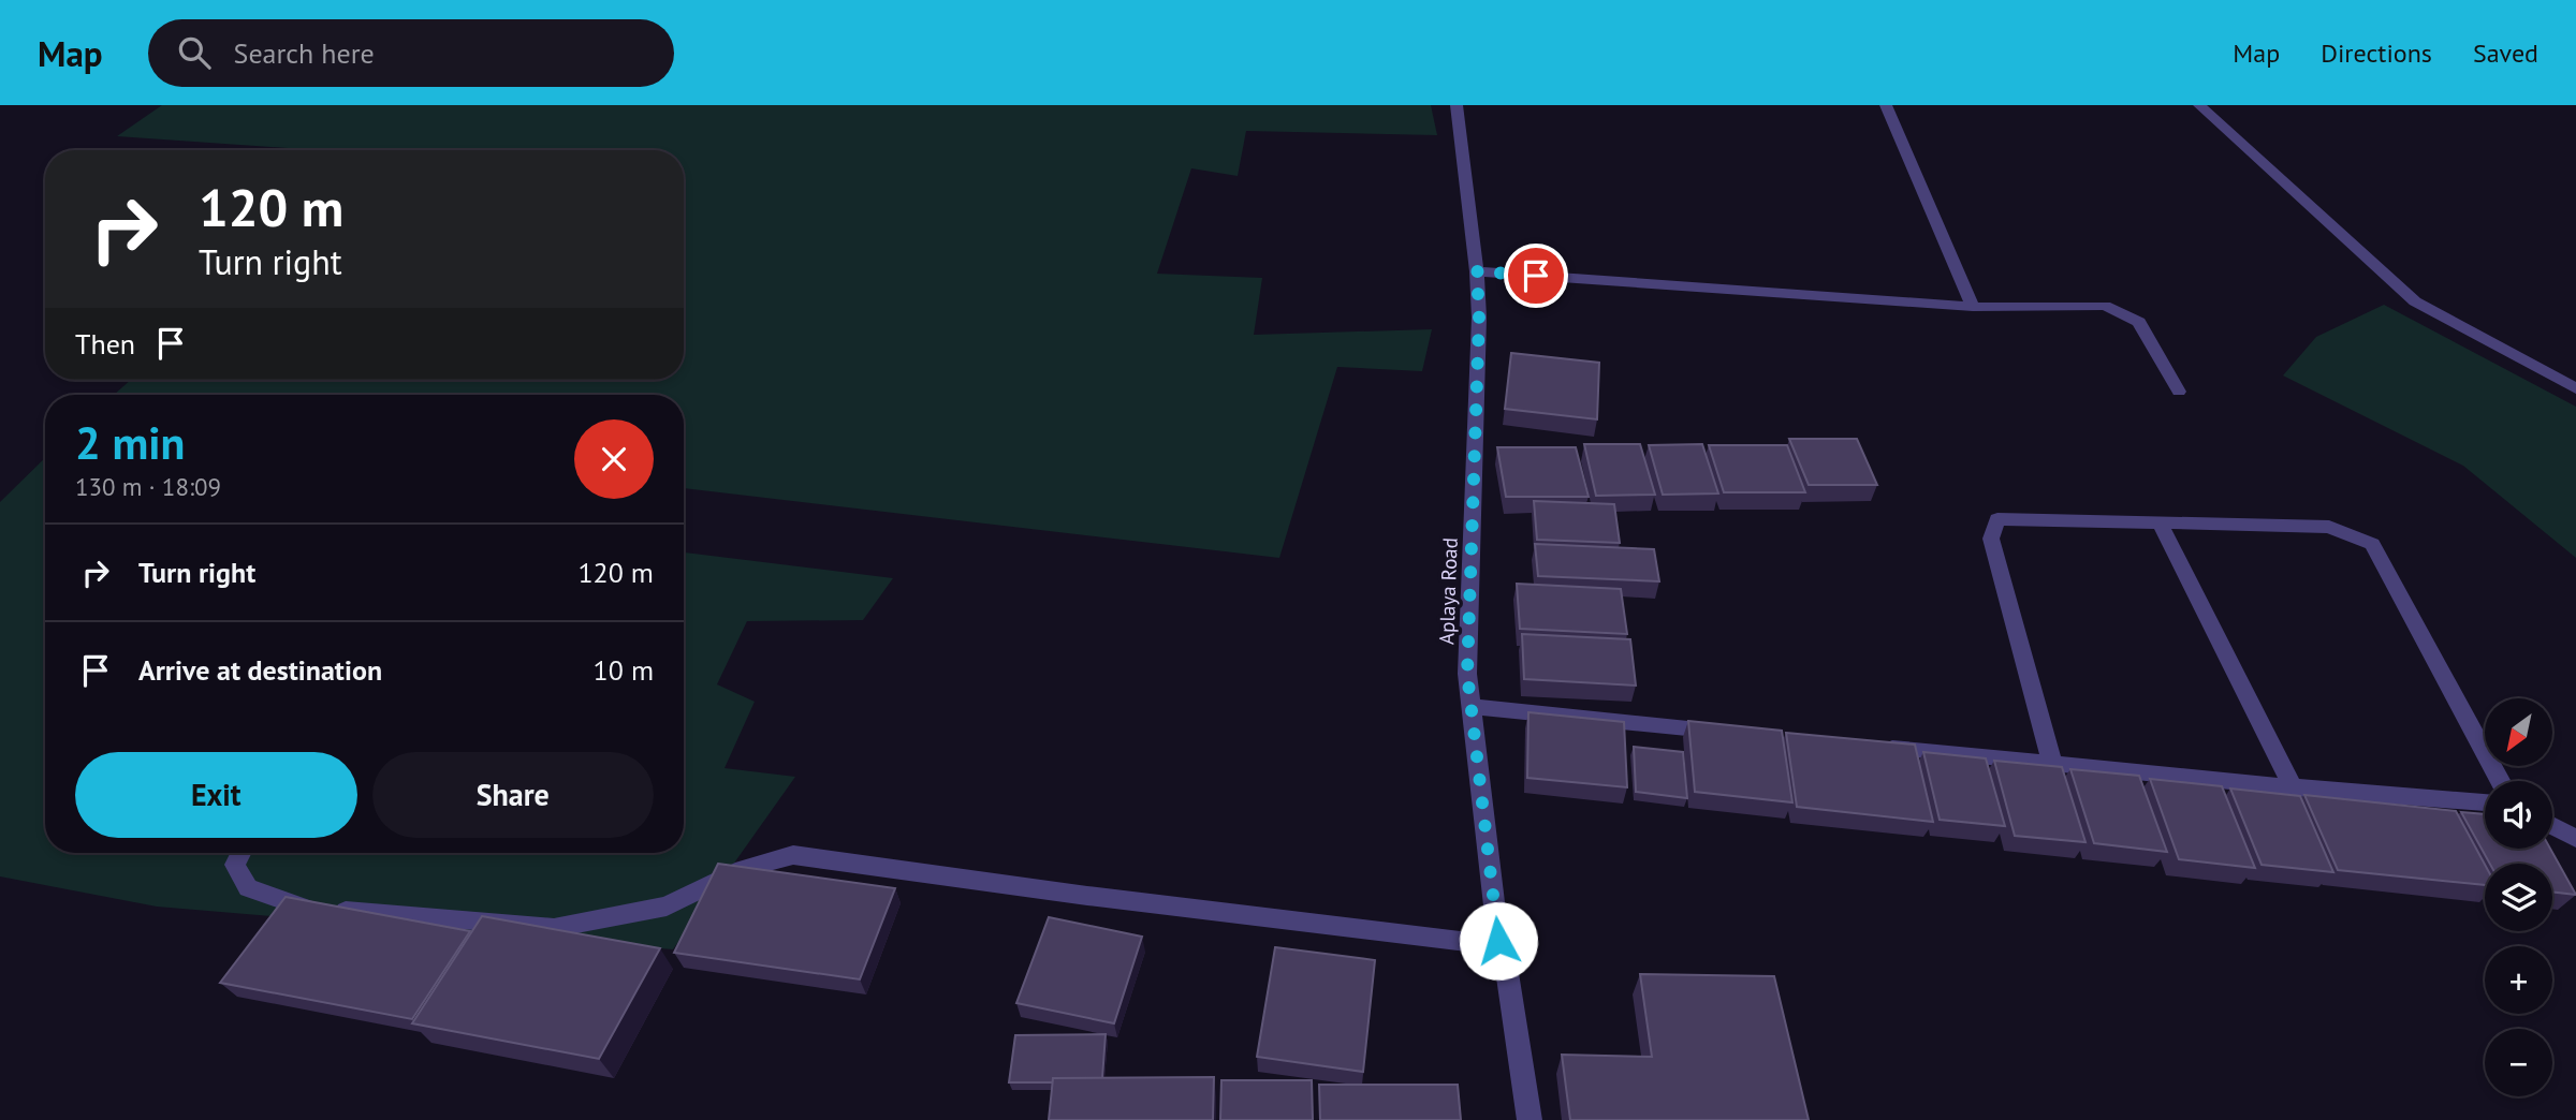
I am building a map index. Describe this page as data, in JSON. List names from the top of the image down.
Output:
{
  "streets": {
    "street": ["Aplaya Road"]
  },
  "north": "bottom left",
  "page": {
    "header": "Map",
    "search": "Search here",
    "nav": ["Map", "Directions", "Saved"],
    "turn": ["120 m", "Turn right"],
    "then": "Then",
    "heading": ["2 min", "130 m · 18:09"],
    "list": [
      {
        "name": "Turn right",
        "value": "120 m"
      },
      {
        "name": "Arrive at destination",
        "value": "10 m"
      }
    ],
    "map_buttons": ["+", "−"],
    "buttons": ["Exit", "Share"]
  }
}
